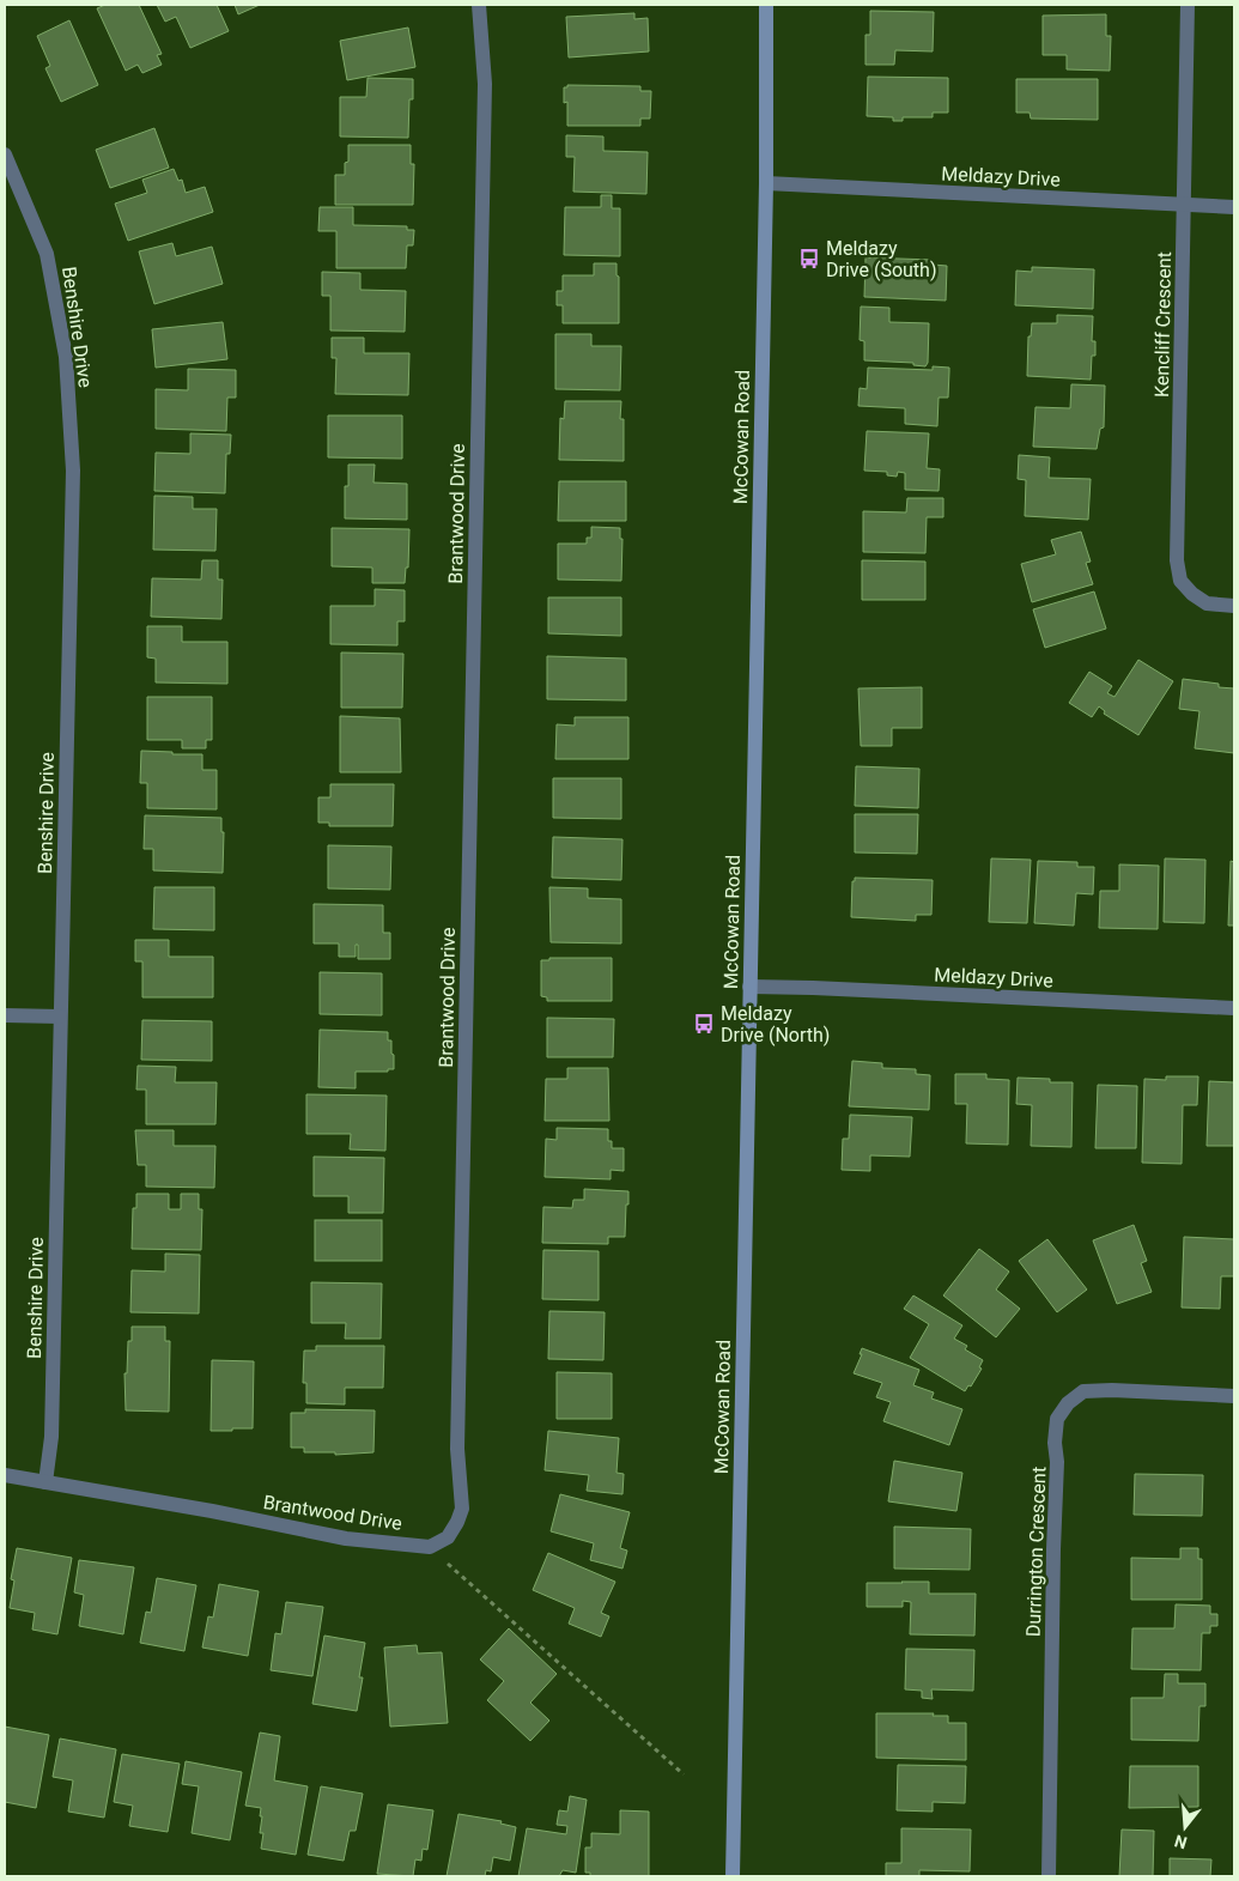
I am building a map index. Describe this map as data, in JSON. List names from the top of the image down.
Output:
{
  "streets": {
    "main road": ["McCowan Road"],
    "street": [
      "Meldazy Drive",
      "Kencliff Crescent",
      "Benshire Drive",
      "Brantwood Drive",
      "Durrington Crescent"
    ]
  },
  "crossings": [
    ["Meldazy Drive", "Kencliff Crescent"],
    ["Meldazy Drive", "McCowan Road"],
    ["Benshire Drive", "Brantwood Drive"]
  ],
  "places": {
    "bus stop": ["Meldazy Drive (South)", "Meldazy Drive (North)"]
  },
  "north": "bottom"
}
